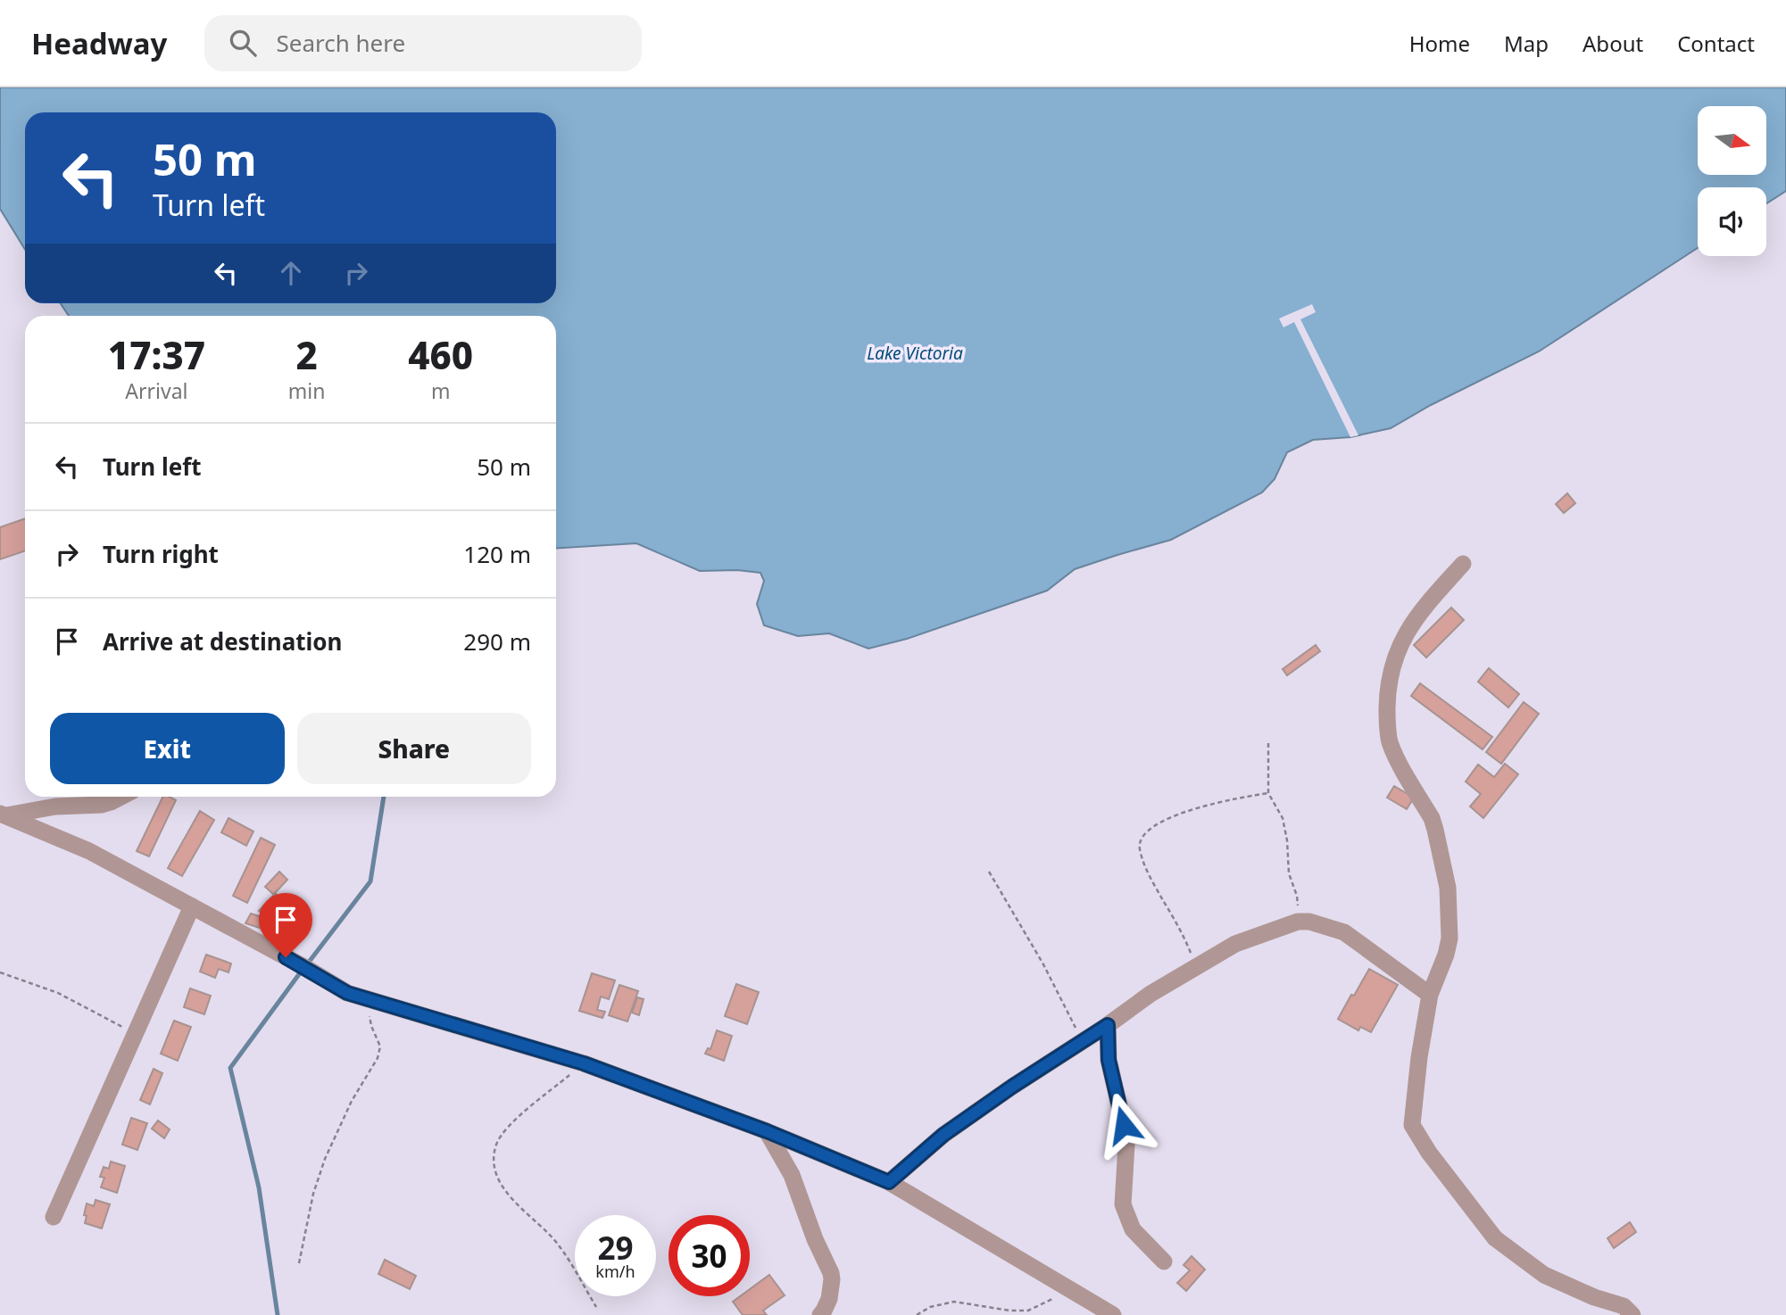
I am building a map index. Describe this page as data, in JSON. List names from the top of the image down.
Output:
{
  "water": ["Lake Victoria"],
  "north": "right",
  "page": {
    "header": "Headway",
    "search": "Search here",
    "nav": [
      "Home",
      "Map",
      "About",
      "Contact"
    ],
    "turn": ["50 m", "Turn left"],
    "eta": [
      "17:37",
      "Arrival",
      "2",
      "min",
      "460",
      "m"
    ],
    "list": [
      {
        "name": "Turn left",
        "value": "50 m"
      },
      {
        "name": "Turn right",
        "value": "120 m"
      },
      {
        "name": "Arrive at destination",
        "value": "290 m"
      }
    ],
    "buttons": ["Exit", "Share"],
    "speed": "29 km/h",
    "limit": "30"
  }
}
